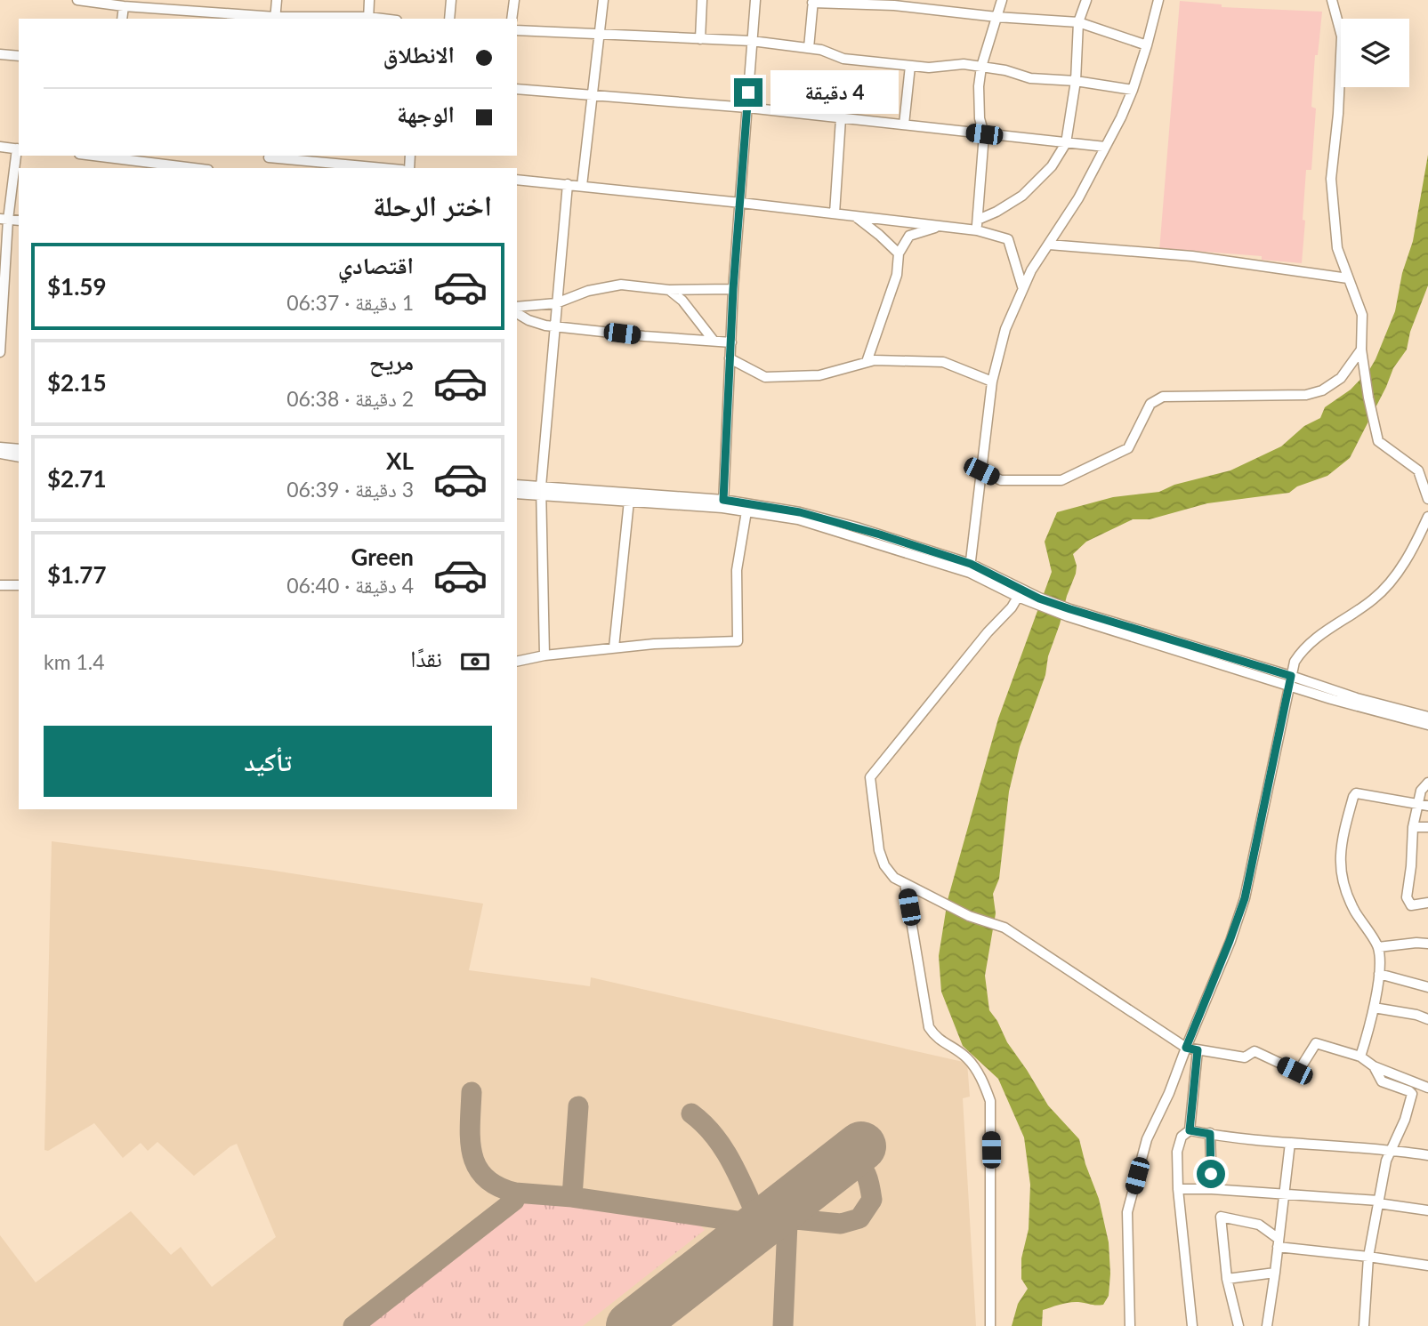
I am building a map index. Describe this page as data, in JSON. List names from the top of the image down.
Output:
{
  "page": {
    "banner": ["الانطلاق", "الوجهة"],
    "bubble": "4 دقيقة",
    "heading": "اختر الرحلة",
    "list": [
      {
        "name": "اقتصادي",
        "note": "1 دقيقة · 06:37",
        "value": "$1.59"
      },
      {
        "name": "مريح",
        "note": "2 دقيقة · 06:38",
        "value": "$2.15"
      },
      {
        "name": "XL",
        "note": "3 دقيقة · 06:39",
        "value": "$2.71"
      },
      {
        "name": "Green",
        "note": "4 دقيقة · 06:40",
        "value": "$1.77"
      }
    ],
    "pay": ["نقدًا", "1.4 km"],
    "buttons": "تأكيد"
  }
}
